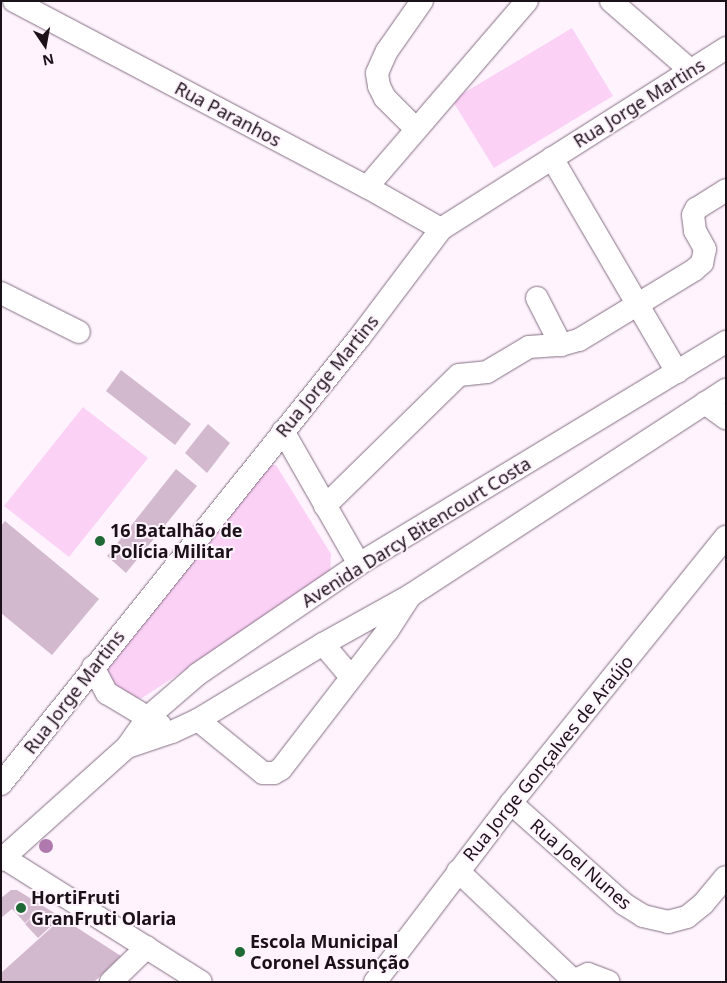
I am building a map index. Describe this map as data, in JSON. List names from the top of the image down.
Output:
{
  "streets": {
    "street": [
      "Rua Jorge Martins",
      "Rua Paranhos",
      "Avenida Darcy Bitencourt Costa",
      "Rua Jorge Gonçalves de Araújo",
      "Rua Joel Nunes"
    ]
  },
  "crossings": [
    ["Rua Jorge Martins", "Rua Paranhos"],
    ["Rua Jorge Gonçalves de Araújo", "Rua Joel Nunes"]
  ],
  "places": ["16 Batalhão de Polícia Militar", "HortiFruti GranFruti Olaria", "Escola Municipal Coronel Assunção"],
  "north": "bottom"
}
